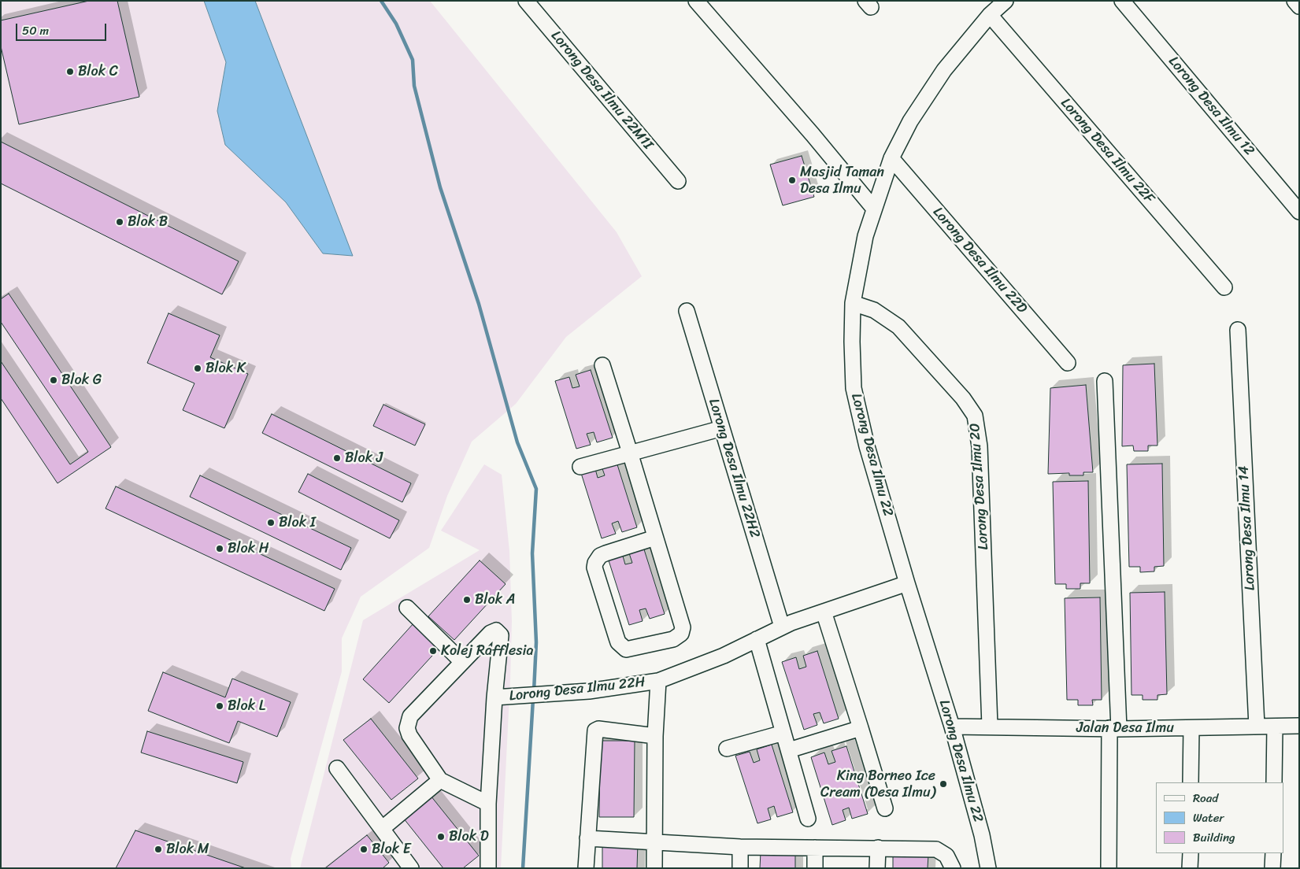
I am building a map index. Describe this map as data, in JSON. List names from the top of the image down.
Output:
{
  "streets": {
    "street": [
      "Lorong Desa Ilmu 22M1I",
      "Lorong Desa Ilmu 12",
      "Lorong Desa Ilmu 22F",
      "Lorong Desa Ilmu 22D",
      "Lorong Desa Ilmu 22",
      "Lorong Desa Ilmu 22H2",
      "Lorong Desa Ilmu 20",
      "Lorong Desa Ilmu 14",
      "Lorong Desa Ilmu 22H",
      "Jalan Desa Ilmu"
    ]
  },
  "crossings": [
    ["Lorong Desa Ilmu 22F", "Lorong Desa Ilmu 22"],
    ["Lorong Desa Ilmu 22D", "Lorong Desa Ilmu 22"],
    ["Lorong Desa Ilmu 22", "Lorong Desa Ilmu 20"],
    ["Lorong Desa Ilmu 22", "Lorong Desa Ilmu 22H"],
    ["Lorong Desa Ilmu 22", "Jalan Desa Ilmu"],
    ["Lorong Desa Ilmu 22H2", "Lorong Desa Ilmu 22H"],
    ["Lorong Desa Ilmu 20", "Jalan Desa Ilmu"],
    ["Lorong Desa Ilmu 14", "Jalan Desa Ilmu"]
  ],
  "places": [
    "Blok C",
    "Masjid Taman Desa Ilmu",
    "Blok B",
    "Blok K",
    "Blok G",
    "Blok J",
    "Blok I",
    "Blok H",
    "Blok A",
    "Kolej Rafflesia",
    "Blok L",
    "King Borneo Ice Cream (Desa Ilmu)",
    "Blok D",
    "Blok M",
    "Blok E"
  ],
  "legend": ["Road", "Water", "Building"],
  "scale_bar": "50 m"
}
